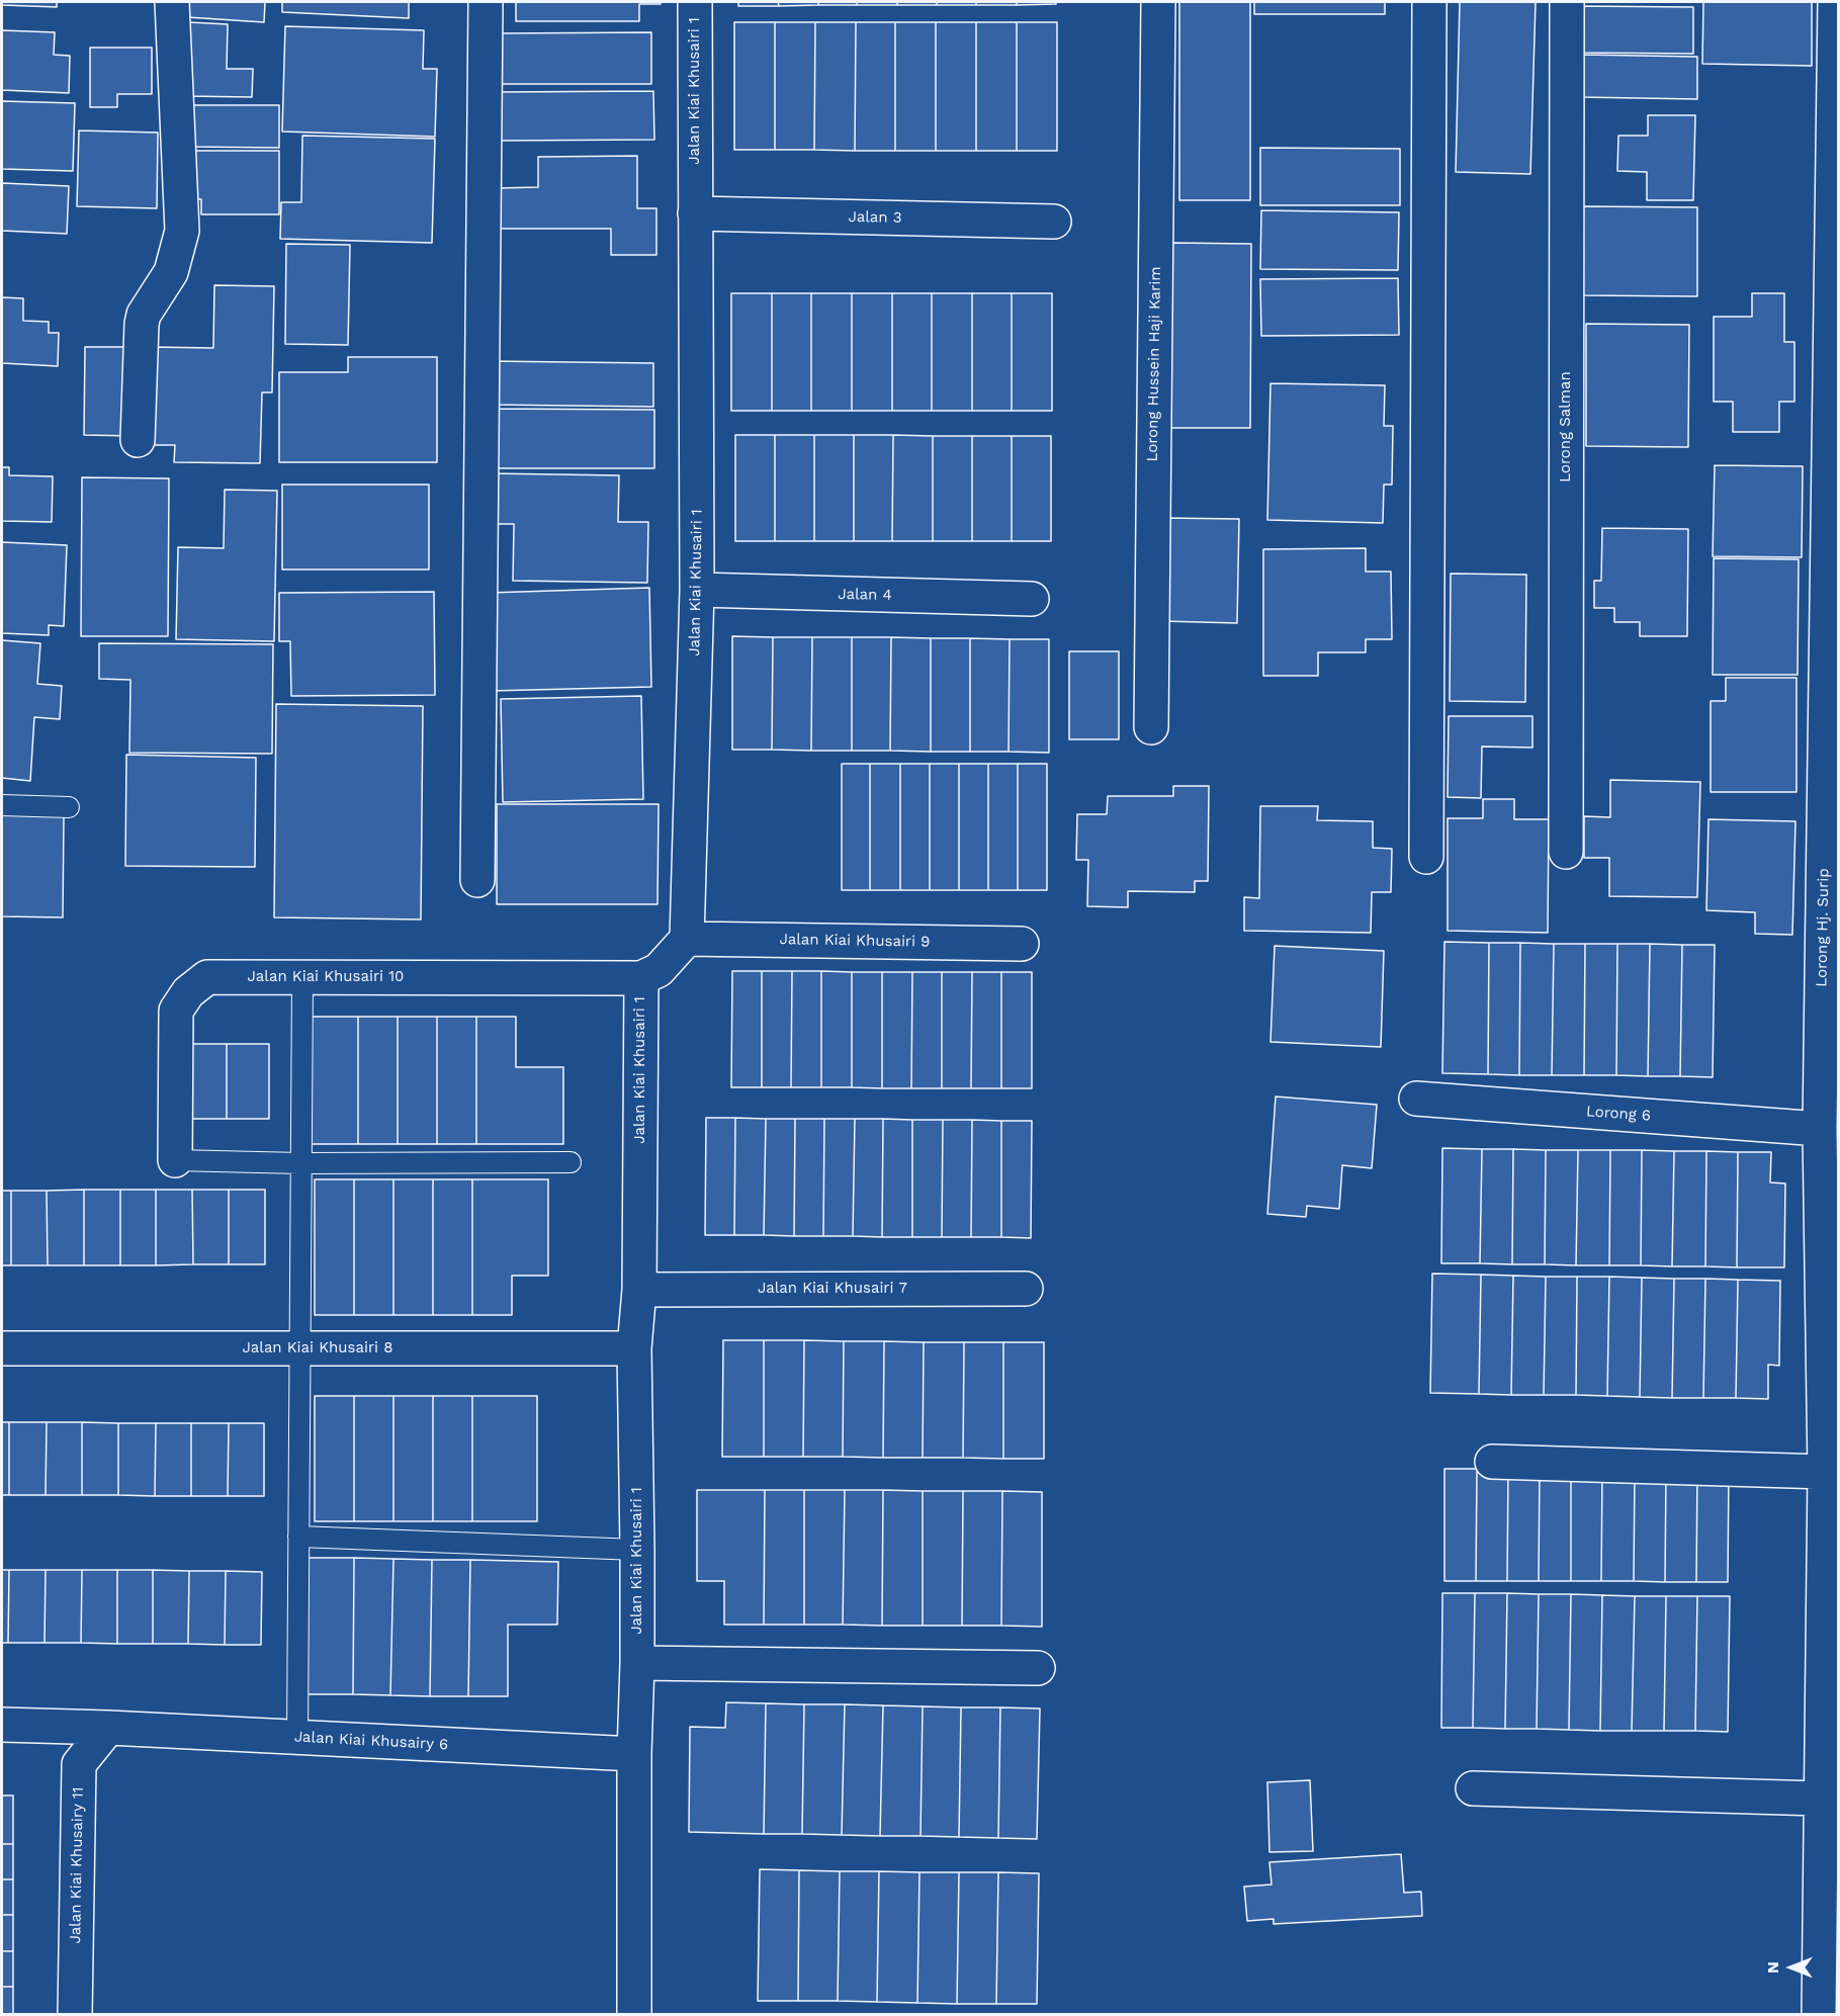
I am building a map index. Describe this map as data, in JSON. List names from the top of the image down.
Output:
{
  "streets": {
    "street": [
      "Jalan Kiai Khusairi 1",
      "Jalan 3",
      "Lorong Hussein Haji Karim",
      "Lorong Salman",
      "Jalan 4",
      "Lorong Hj. Surip",
      "Jalan Kiai Khusairi 9",
      "Jalan Kiai Khusairi 10",
      "Lorong 6",
      "Jalan Kiai Khusairi 7",
      "Jalan Kiai Khusairi 8",
      "Jalan Kiai Khusairy 6",
      "Jalan Kiai Khusairy 11"
    ]
  },
  "crossings": [
    ["Jalan Kiai Khusairi 1", "Jalan 3"],
    ["Jalan Kiai Khusairi 1", "Jalan 4"],
    ["Jalan Kiai Khusairi 1", "Jalan Kiai Khusairi 9"],
    ["Jalan Kiai Khusairi 1", "Jalan Kiai Khusairi 10"],
    ["Jalan Kiai Khusairi 1", "Jalan Kiai Khusairi 7"],
    ["Jalan Kiai Khusairi 1", "Jalan Kiai Khusairi 8"],
    ["Jalan Kiai Khusairi 1", "Jalan Kiai Khusairy 6"],
    ["Lorong Hj. Surip", "Lorong 6"],
    ["Jalan Kiai Khusairy 6", "Jalan Kiai Khusairy 11"]
  ],
  "north": "left"
}
